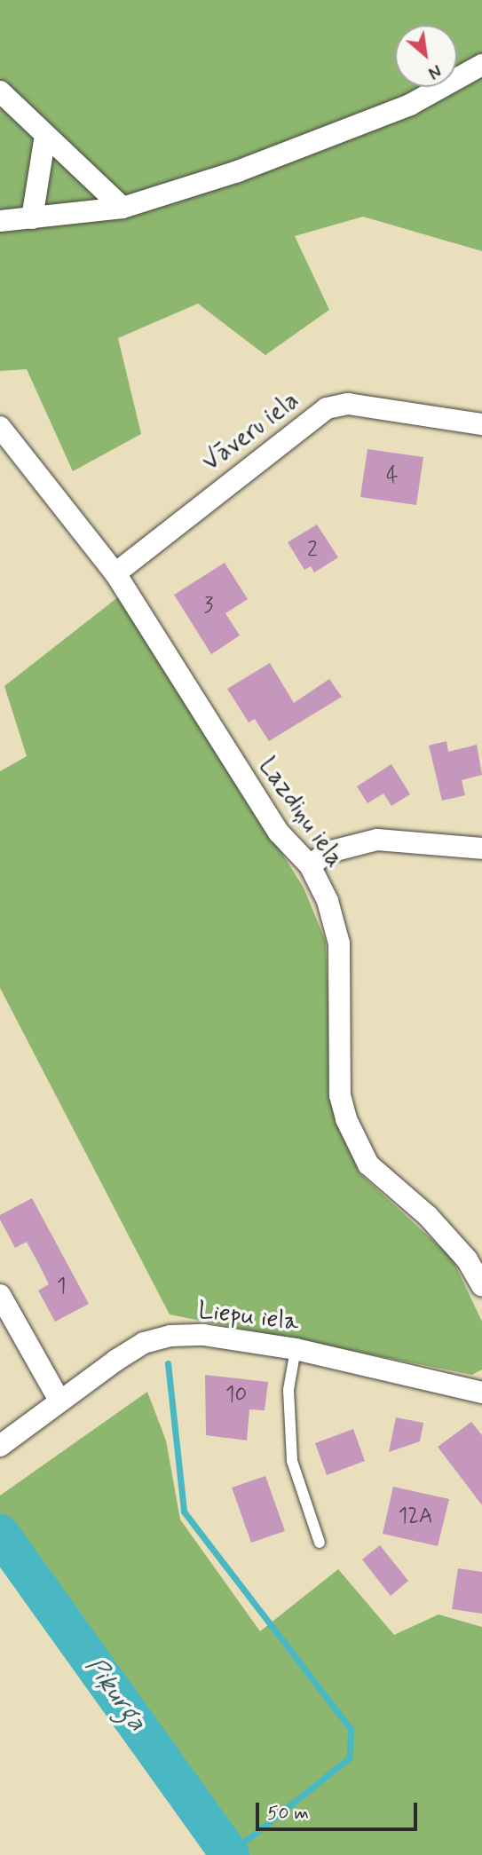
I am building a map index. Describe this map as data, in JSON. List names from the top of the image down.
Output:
{
  "streets": {
    "street": ["Vāveru iela", "Lazdiņu iela", "Liepu iela"]
  },
  "crossings": [
    ["Vāveru iela", "Lazdiņu iela"]
  ],
  "water": ["Piķurga"],
  "house_numbers": [
    "4",
    "2",
    "3",
    "1",
    "10",
    "12A"
  ],
  "scale_bar": "50 m",
  "north": "bottom right"
}
